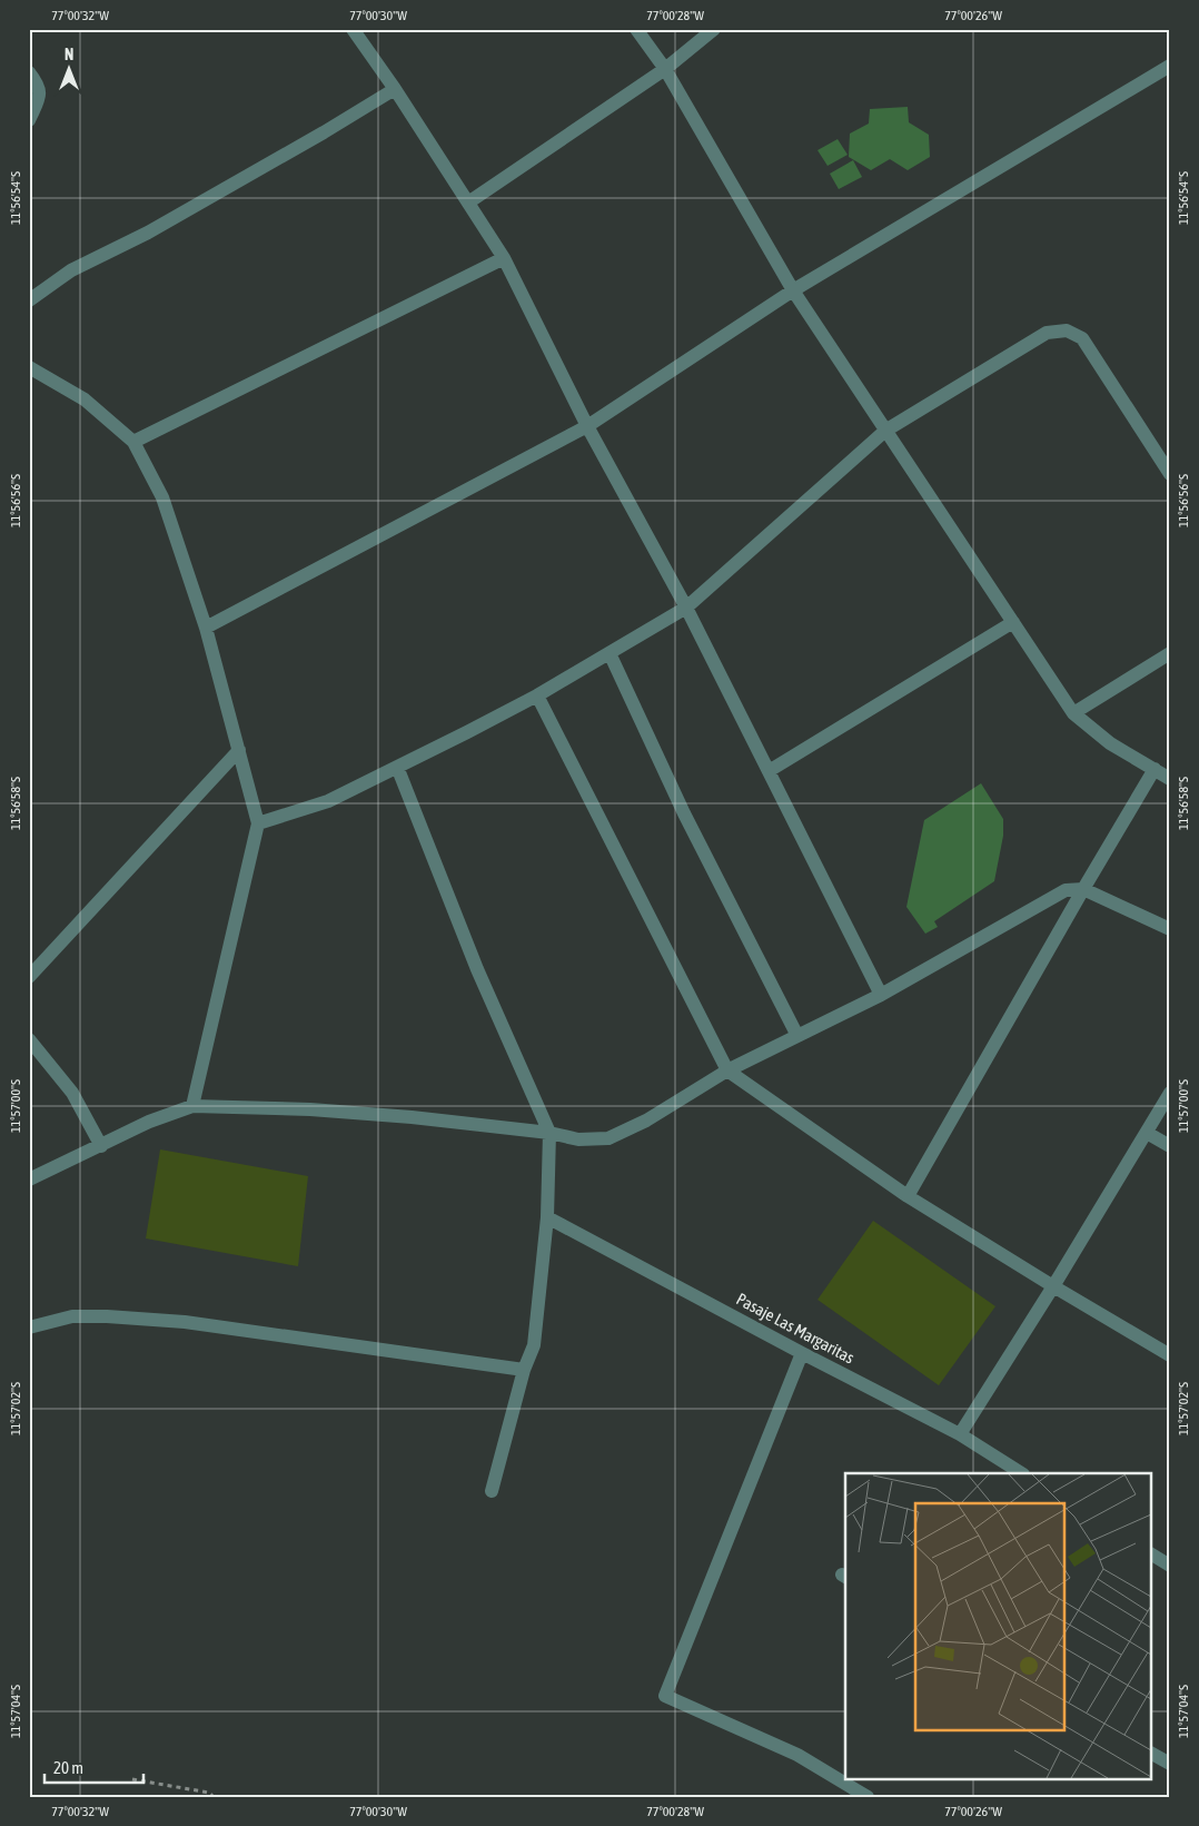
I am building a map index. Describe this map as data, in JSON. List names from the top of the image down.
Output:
{
  "streets": {
    "street": ["Pasaje Las Margaritas"]
  },
  "scale_bar": "20 m",
  "north": "top",
  "coordinates": [
    "77°00'32\"W",
    "77°00'30\"W",
    "77°00'28\"W",
    "77°00'26\"W",
    "11°56'54\"S",
    "11°56'56\"S",
    "11°56'58\"S",
    "11°57'00\"S",
    "11°57'02\"S",
    "11°57'04\"S"
  ]
}
